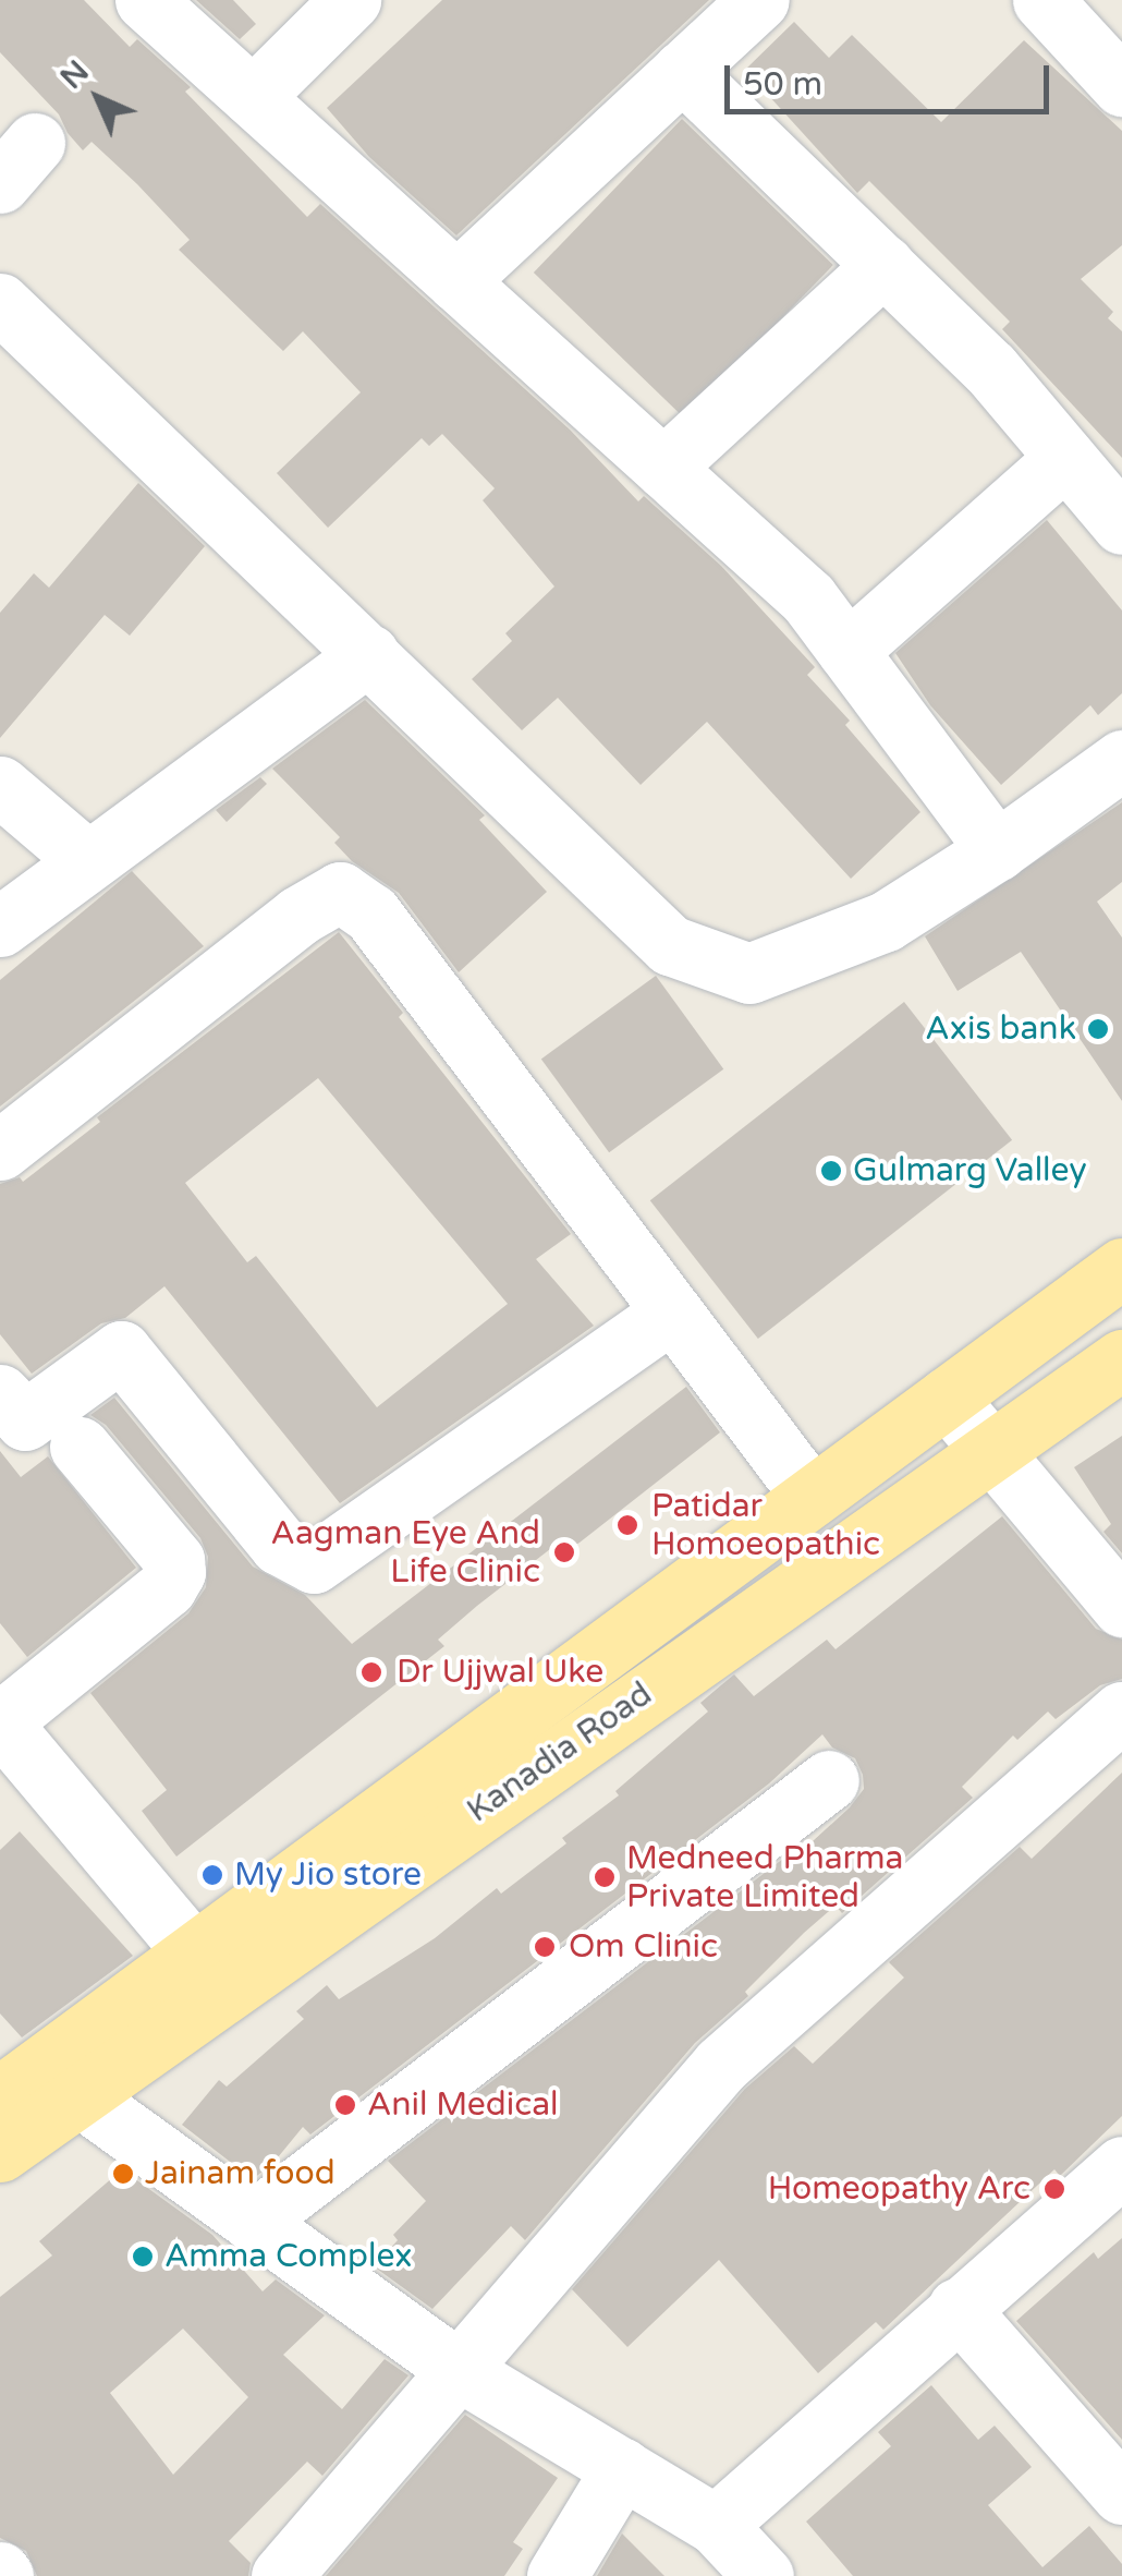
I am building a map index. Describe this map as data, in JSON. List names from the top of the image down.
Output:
{
  "streets": {
    "main road": ["Kanadia Road"]
  },
  "places": [
    "Axis bank",
    "Gulmarg Valley",
    "Patidar Homoeopathic",
    "Aagman Eye And Life Clinic",
    "Dr Ujjwal Uke",
    "My Jio store",
    "Medneed Pharma Private Limited",
    "Om Clinic",
    "Anil Medical",
    "Jainam food",
    "Homeopathy Arc",
    "Amma Complex"
  ],
  "scale_bar": "50 m",
  "north": "top left"
}
